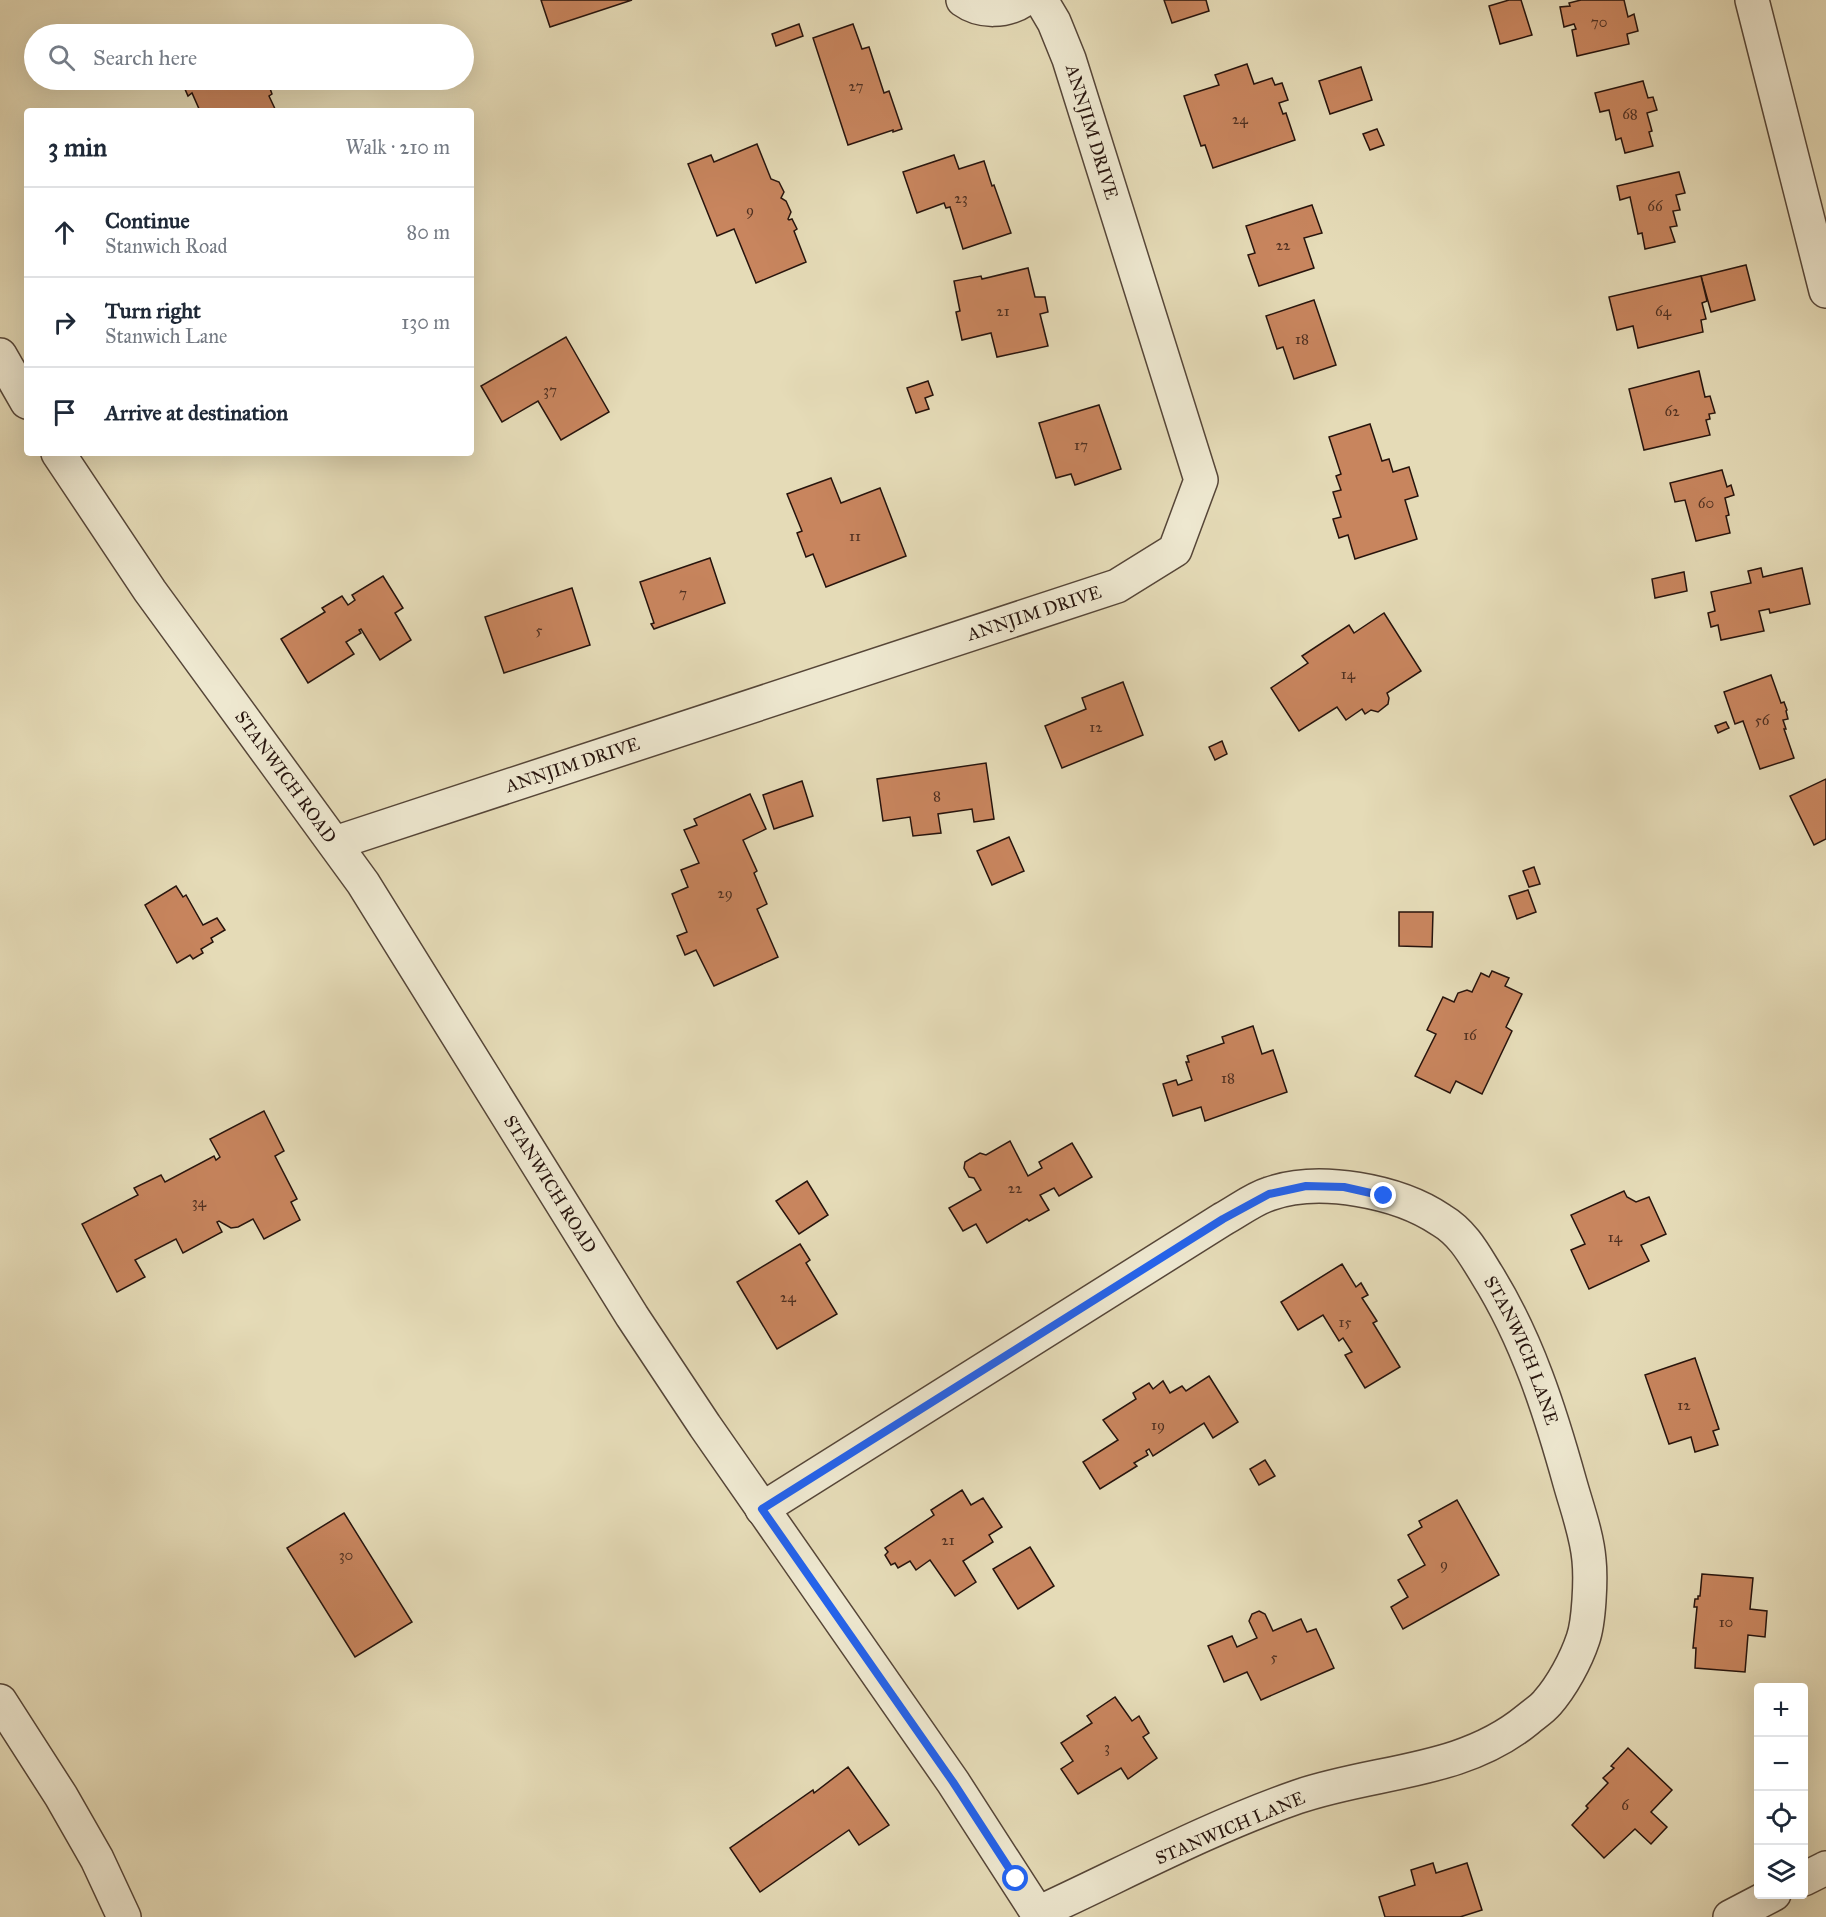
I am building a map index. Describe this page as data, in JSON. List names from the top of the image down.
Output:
{
  "streets": {
    "street": ["ANNJIM DRIVE", "STANWICH ROAD", "STANWICH LANE"]
  },
  "crossings": [
    ["ANNJIM DRIVE", "STANWICH ROAD"],
    ["STANWICH ROAD", "STANWICH LANE"]
  ],
  "house_numbers": [
    "70",
    "27",
    "68",
    "24",
    "23",
    "66",
    "9",
    "22",
    "21",
    "64",
    "18",
    "37",
    "62",
    "17",
    "60",
    "11",
    "7",
    "5",
    "14",
    "56",
    "12",
    "8",
    "29",
    "16",
    "18",
    "22",
    "34",
    "14",
    "24",
    "15",
    "12",
    "19",
    "21",
    "30",
    "9",
    "10",
    "5",
    "3",
    "6"
  ],
  "page": {
    "search": "Search here",
    "heading": ["3 min", "Walk · 210 m"],
    "list": [
      ["Continue", "Stanwich Road", "80 m"],
      ["Turn right", "Stanwich Lane", "130 m"],
      "Arrive at destination"
    ],
    "map_buttons": ["+", "−"]
  }
}
